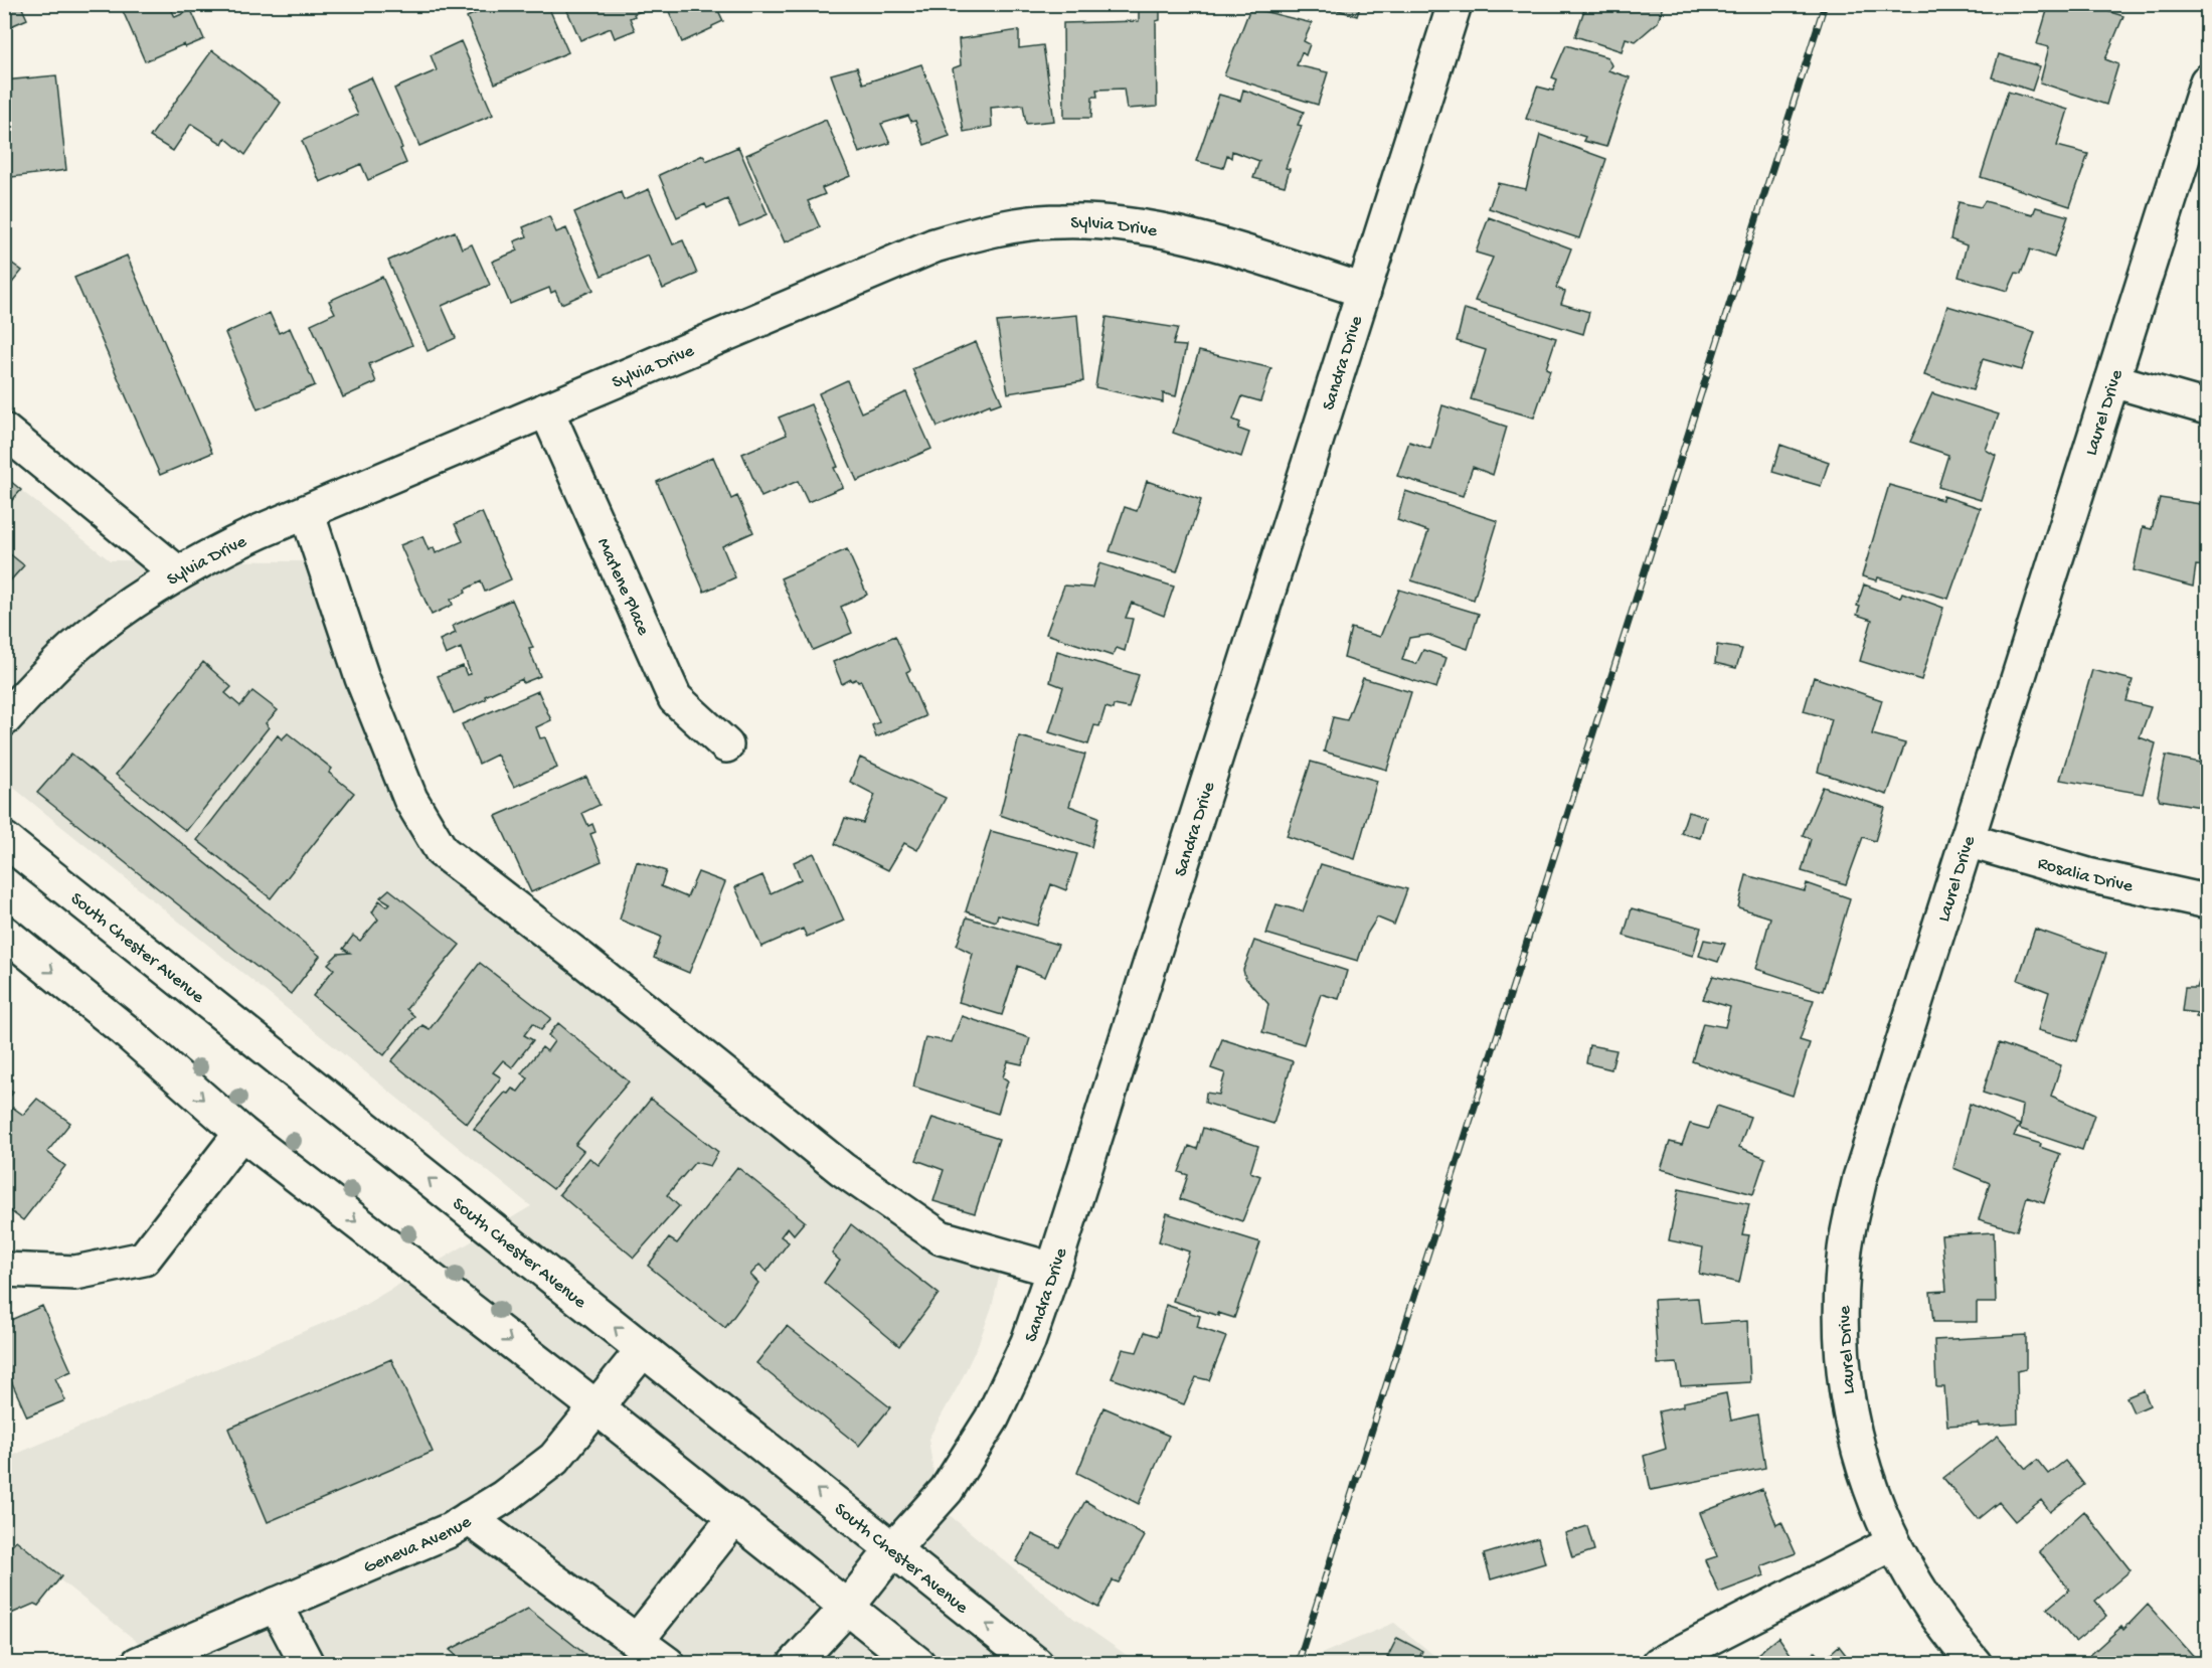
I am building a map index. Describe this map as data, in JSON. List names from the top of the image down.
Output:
{
  "streets": {
    "street": [
      "Sylvia Drive",
      "Sandra Drive",
      "Laurel Drive",
      "Marlene Place",
      "Rosalia Drive",
      "South Chester Avenue",
      "Geneva Avenue"
    ]
  },
  "crossings": [
    ["Sylvia Drive", "Sandra Drive"],
    ["Sylvia Drive", "Marlene Place"],
    ["Sandra Drive", "South Chester Avenue"],
    ["Laurel Drive", "Rosalia Drive"],
    ["South Chester Avenue", "Geneva Avenue"]
  ]
}
